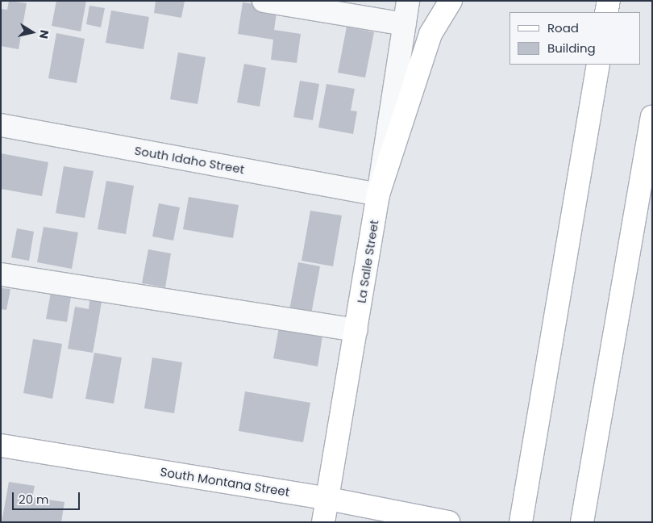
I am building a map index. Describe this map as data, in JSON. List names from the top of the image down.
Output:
{
  "streets": {
    "main road": ["La Salle Street", "South Montana Street"],
    "street": ["South Idaho Street"]
  },
  "crossings": [
    ["South Idaho Street", "La Salle Street"],
    ["La Salle Street", "South Montana Street"]
  ],
  "legend": ["Road", "Building"],
  "scale_bar": "20 m",
  "north": "right"
}
